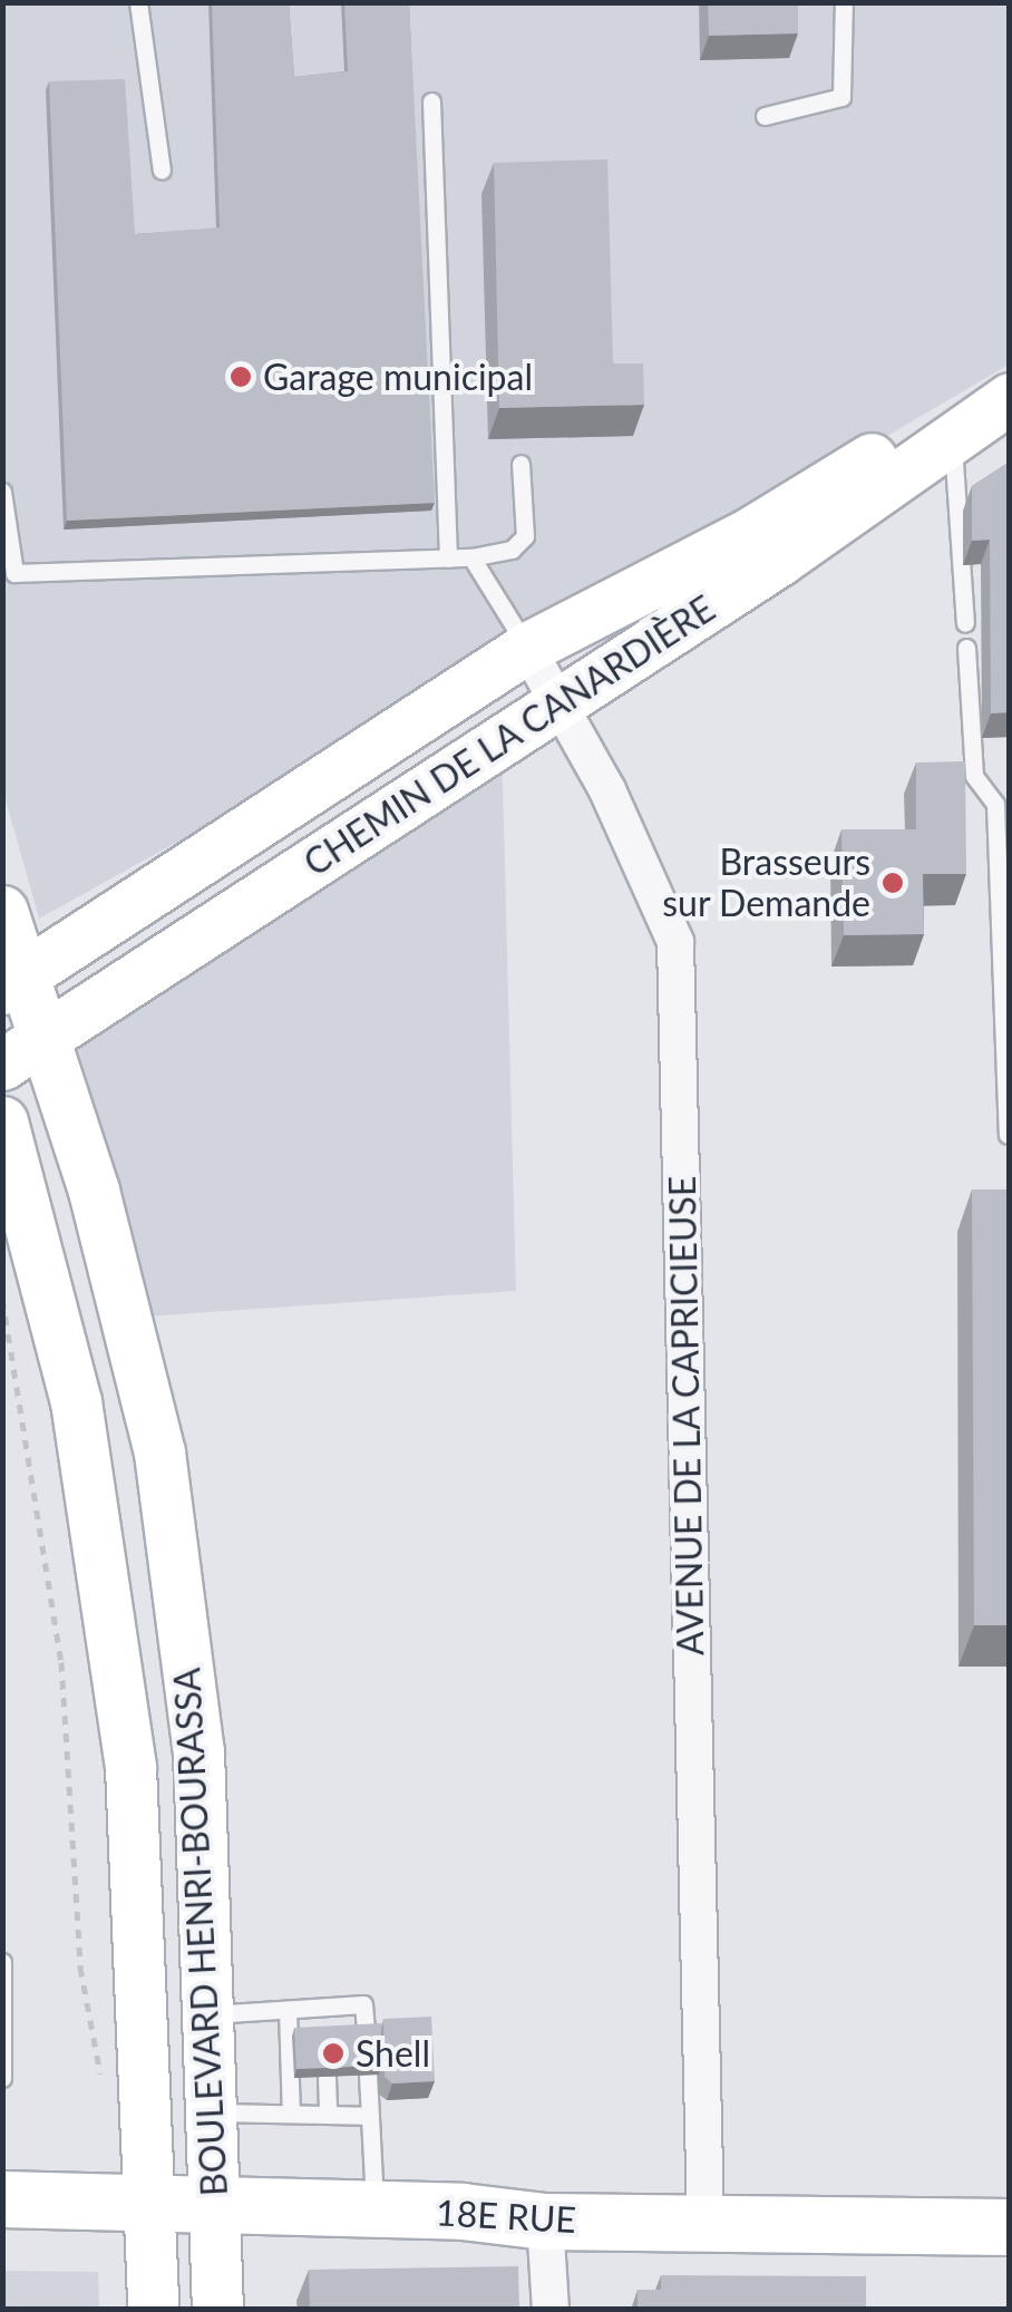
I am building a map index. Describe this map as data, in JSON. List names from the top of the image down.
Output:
{
  "streets": {
    "main road": ["CHEMIN DE LA CANARDIÈRE", "BOULEVARD HENRI-BOURASSA", "18E RUE"],
    "street": ["AVENUE DE LA CAPRICIEUSE"]
  },
  "crossings": [
    ["CHEMIN DE LA CANARDIÈRE", "AVENUE DE LA CAPRICIEUSE"],
    ["CHEMIN DE LA CANARDIÈRE", "BOULEVARD HENRI-BOURASSA"],
    ["AVENUE DE LA CAPRICIEUSE", "18E RUE"],
    ["BOULEVARD HENRI-BOURASSA", "18E RUE"]
  ],
  "places": ["Garage municipal", "Brasseurs sur Demande", "Shell"]
}
